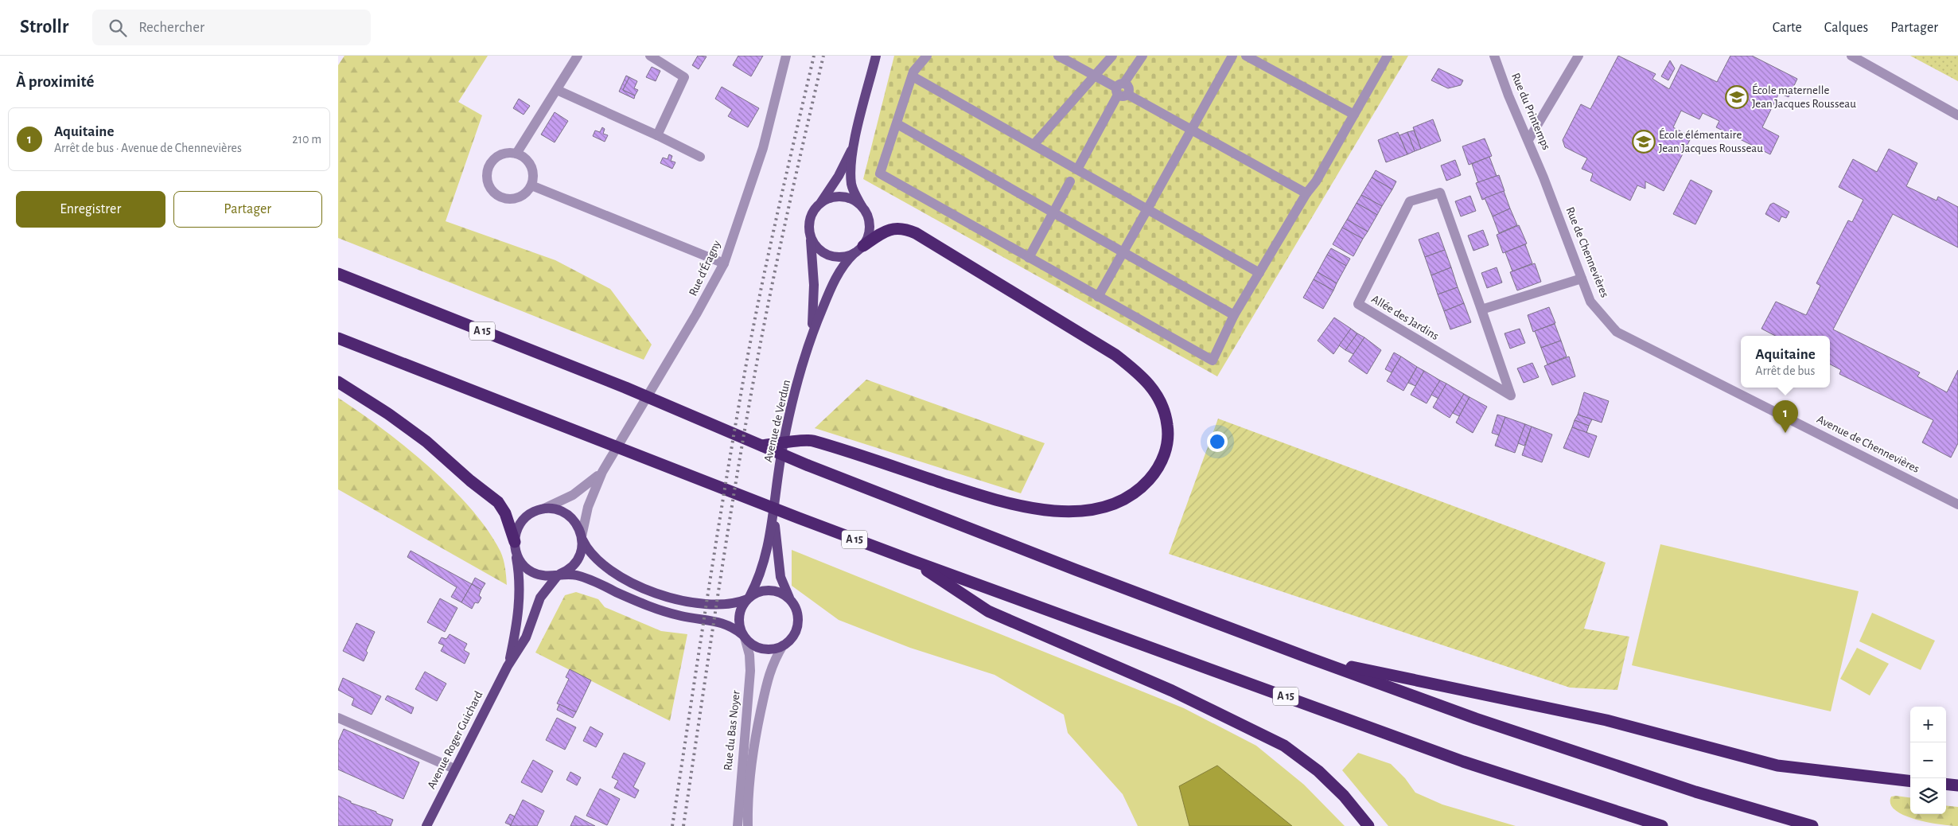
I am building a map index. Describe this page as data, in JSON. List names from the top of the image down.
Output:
{
  "streets": {
    "highway": ["A 15"],
    "main road": ["Avenue de Verdun", "Avenue Roger Guichard"],
    "street": [
      "Rue du Printemps",
      "Rue de Chennevières",
      "Rue d'Éragny",
      "Allée des Jardins",
      "Avenue de Chennevières",
      "Rue du Bas Noyer"
    ]
  },
  "crossings": [
    ["Rue du Printemps", "Rue de Chennevières"],
    ["Rue de Chennevières", "Avenue de Chennevières"],
    ["Rue d'Éragny", "Avenue Roger Guichard"],
    ["Avenue de Verdun", "Rue du Bas Noyer"]
  ],
  "places": {
    "school or university": ["École maternelle Jean Jacques Rousseau", "École élémentaire Jean Jacques Rousseau"]
  },
  "page": {
    "header": "Strollr",
    "search": "Rechercher",
    "nav": ["Carte", "Calques", "Partager"],
    "heading": "À proximité",
    "list": [
      {
        "mark": "1",
        "name": "Aquitaine",
        "note": "Arrêt de bus · Avenue de Chennevières",
        "value": "210 m"
      }
    ],
    "buttons": ["Enregistrer", "Partager"],
    "popup": ["Aquitaine", "Arrêt de bus"],
    "pins": "1",
    "map_buttons": ["+", "−"]
  }
}
